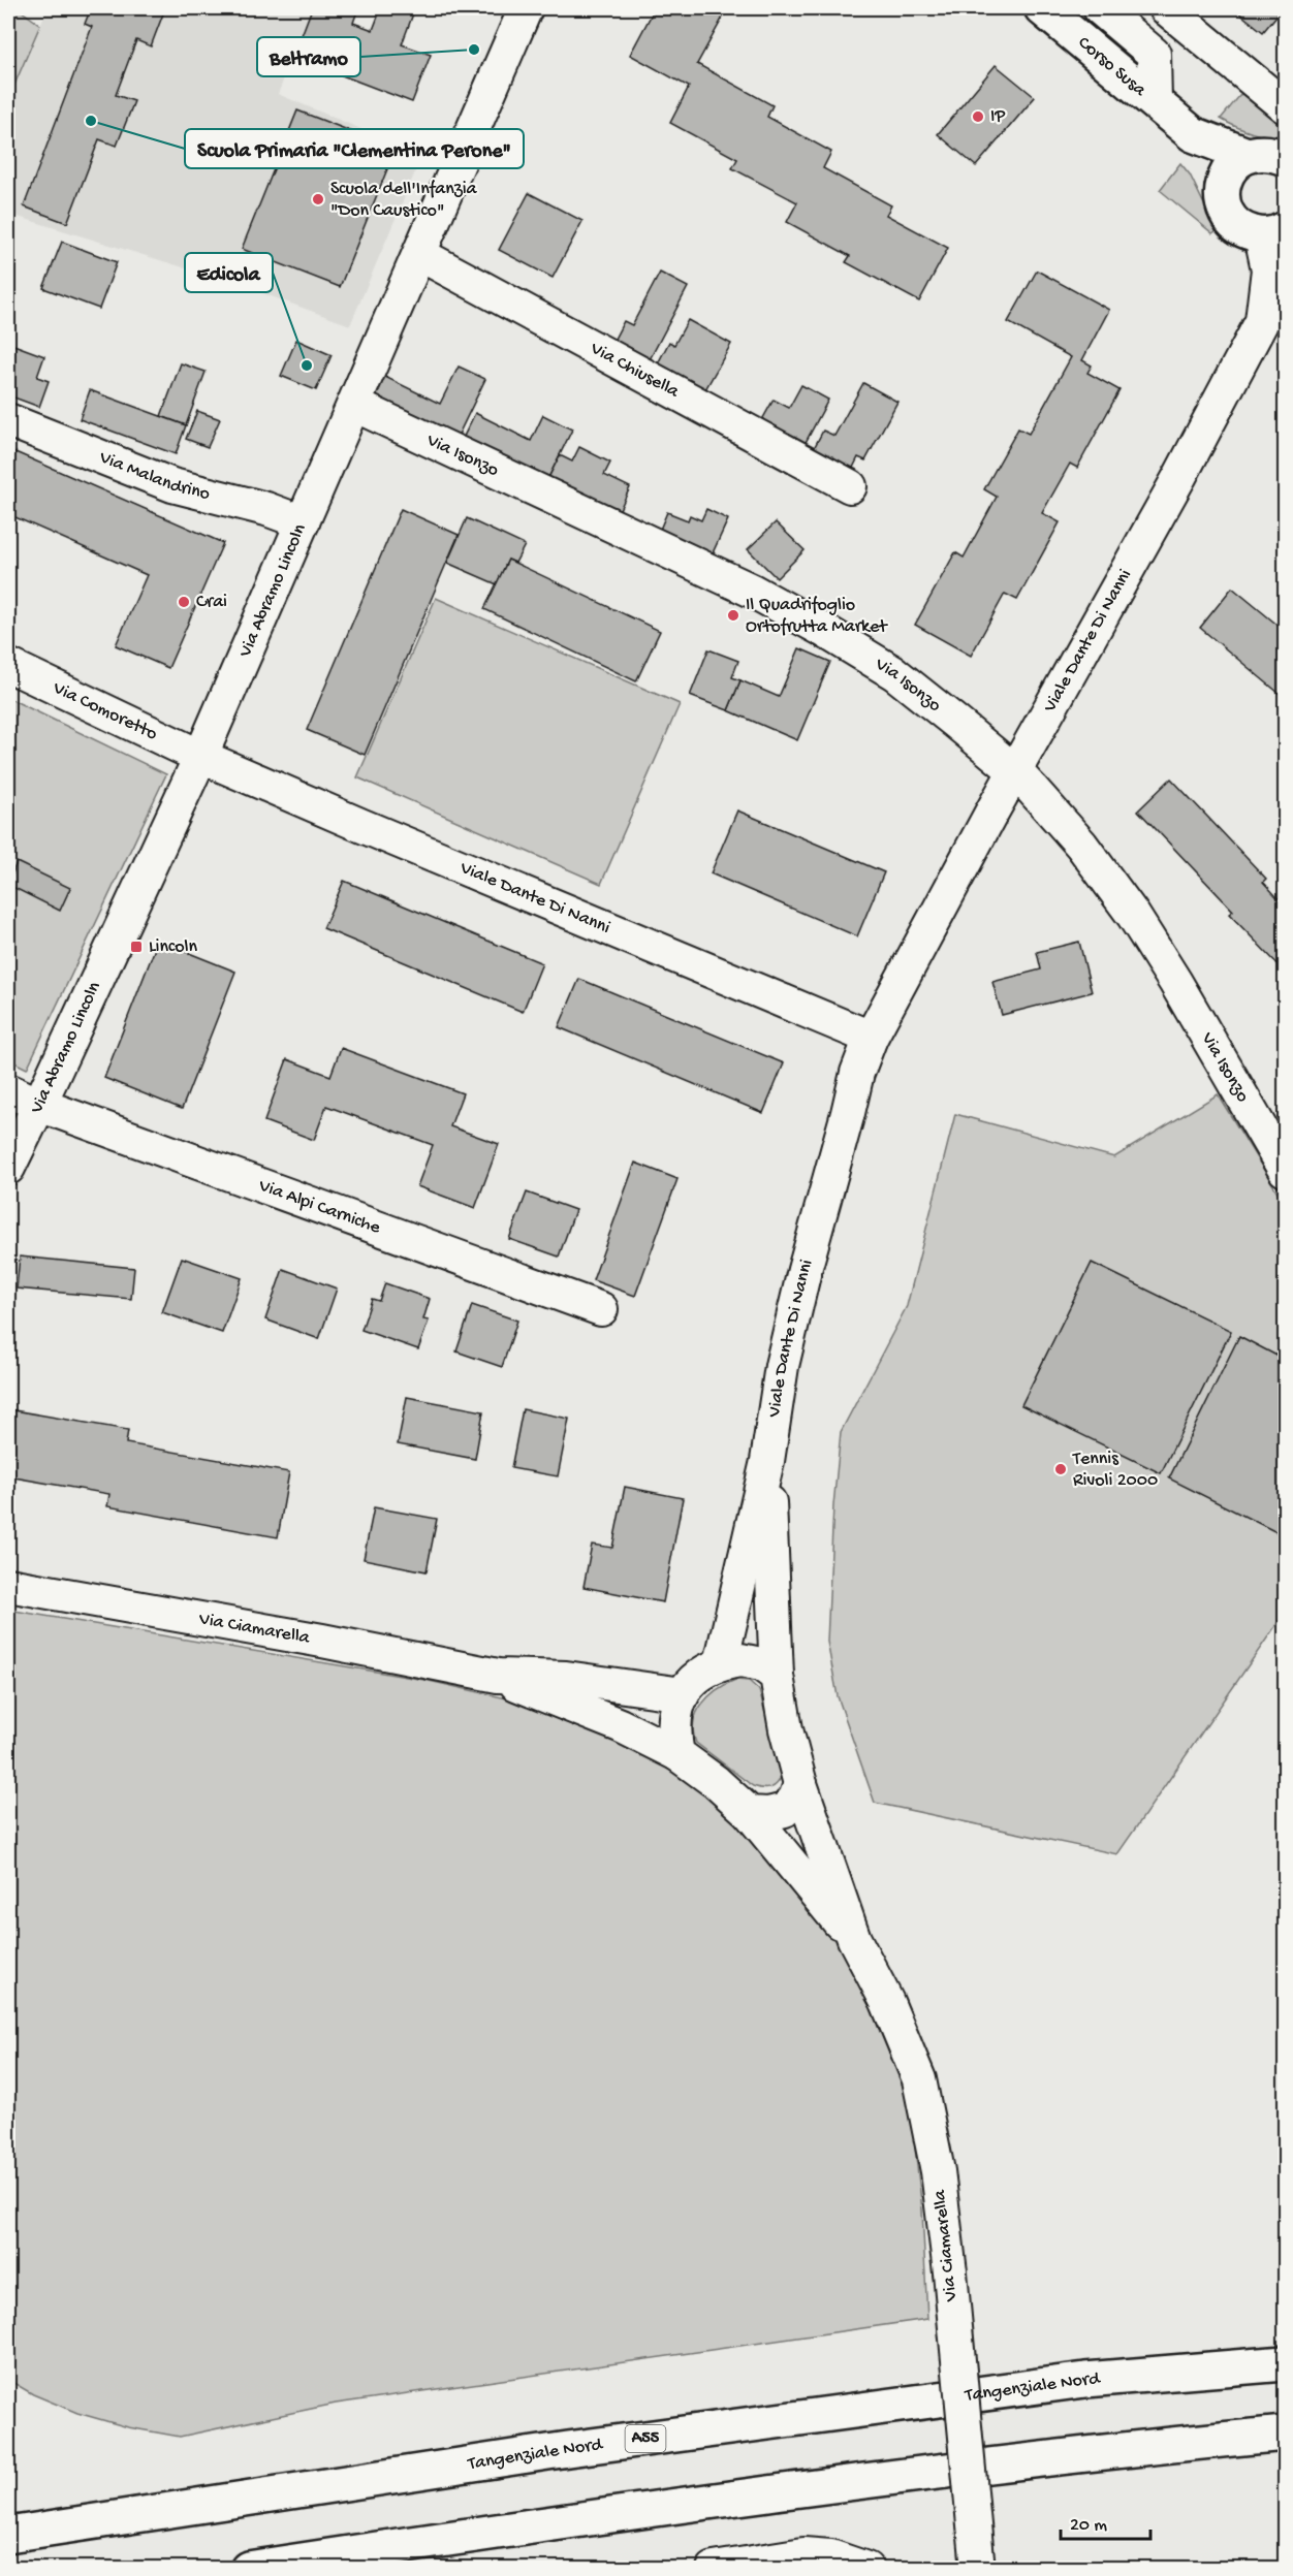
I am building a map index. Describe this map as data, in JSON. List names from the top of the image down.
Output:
{
  "streets": {
    "main road": ["Corso Susa", "Tangenziale Nord", "A55"],
    "street": [
      "Via Chiusella",
      "Via Isonzo",
      "Via Malandrino",
      "Via Abramo Lincoln",
      "Viale Dante Di Nanni",
      "Via Comoretto",
      "Via Alpi Carniche",
      "Via Ciamarella"
    ]
  },
  "crossings": [
    ["Via Chiusella", "Via Abramo Lincoln"],
    ["Via Isonzo", "Via Abramo Lincoln"],
    ["Via Isonzo", "Viale Dante Di Nanni"],
    ["Via Malandrino", "Via Abramo Lincoln"],
    ["Via Abramo Lincoln", "Viale Dante Di Nanni"],
    ["Via Abramo Lincoln", "Via Comoretto"],
    ["Via Abramo Lincoln", "Via Alpi Carniche"],
    ["Viale Dante Di Nanni", "Via Comoretto"],
    ["Viale Dante Di Nanni", "Via Ciamarella"]
  ],
  "places": {
    "other": [
      "Beltramo",
      "IP",
      "Scuola Primaria \"Clementina Perone\"",
      "Scuola dell'Infanzia \"Don Caustico\"",
      "Edicola",
      "Crai",
      "Il Quadrifoglio Ortofrutta Market",
      "Tennis Rivoli 2000"
    ],
    "transit": ["Lincoln"]
  },
  "scale_bar": "20 m"
}
